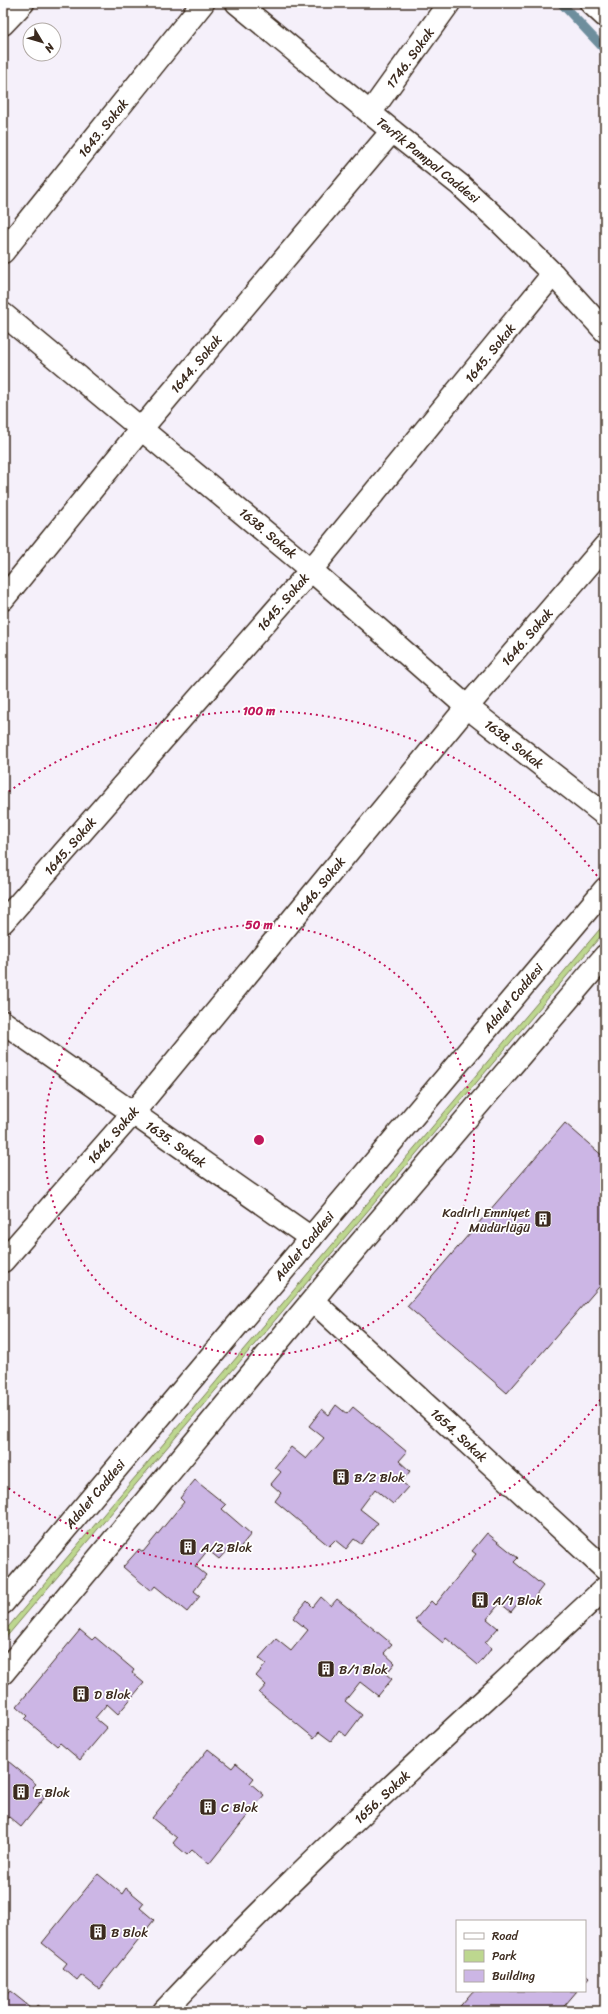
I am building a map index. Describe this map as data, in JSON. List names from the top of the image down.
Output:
{
  "streets": {
    "street": [
      "1746. Sokak",
      "1643. Sokak",
      "Tevfik Pampal Caddesi",
      "1645. Sokak",
      "1644. Sokak",
      "1638. Sokak",
      "1646. Sokak",
      "Adalet Caddesi",
      "1635. Sokak",
      "1654. Sokak",
      "1656. Sokak"
    ]
  },
  "crossings": [
    ["1746. Sokak", "Tevfik Pampal Caddesi"],
    ["Tevfik Pampal Caddesi", "1645. Sokak"],
    ["Tevfik Pampal Caddesi", "1644. Sokak"],
    ["1645. Sokak", "1638. Sokak"],
    ["1644. Sokak", "1638. Sokak"],
    ["1638. Sokak", "1646. Sokak"],
    ["1646. Sokak", "1635. Sokak"],
    ["Adalet Caddesi", "1635. Sokak"]
  ],
  "places": {
    "building": [
      "Kadirli Emniyet Müdürlüğü",
      "B/2 Blok",
      "A/2 Blok",
      "A/1 Blok",
      "B/1 Blok",
      "D Blok",
      "E Blok",
      "C Blok",
      "B Blok"
    ]
  },
  "legend": ["Road", "Park", "Building"],
  "north": "bottom right",
  "rings": ["100 m", "50 m"]
}
